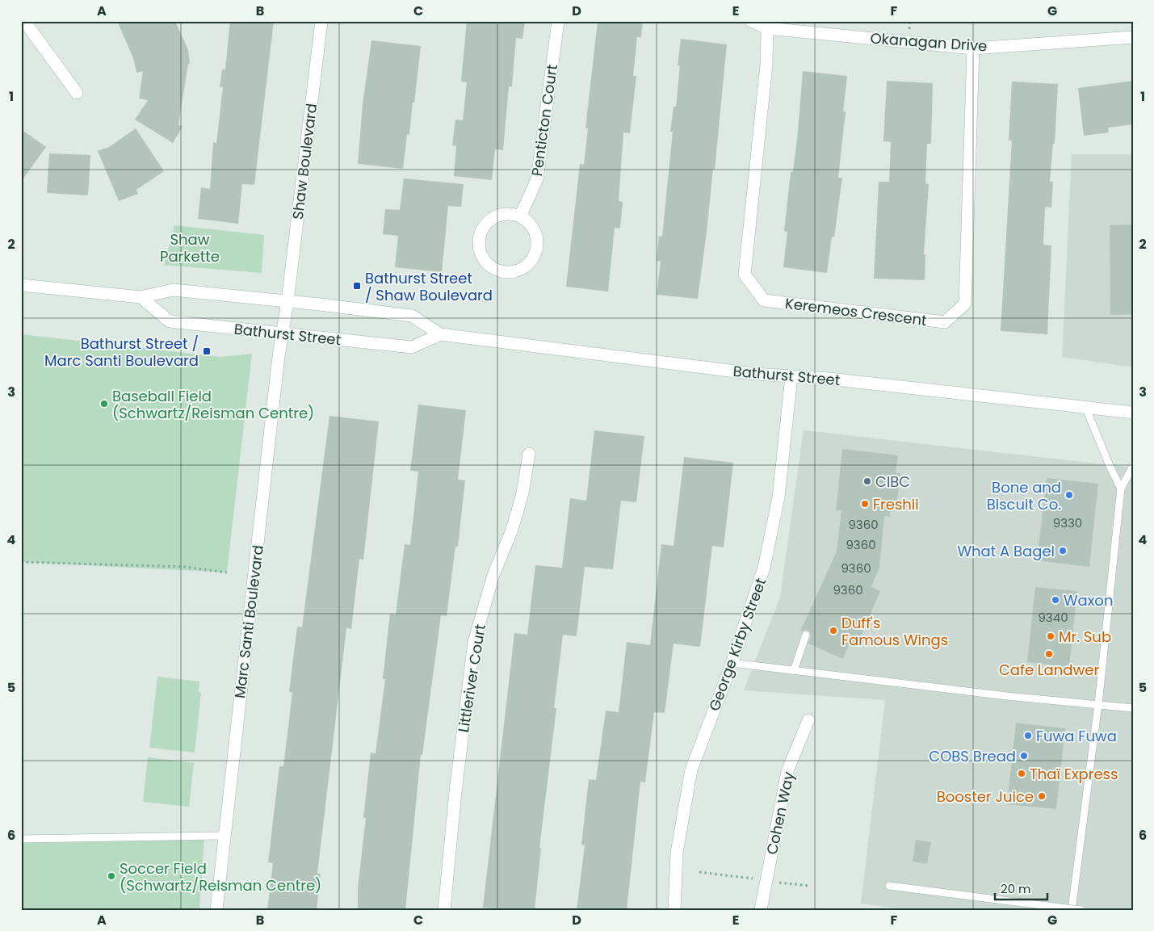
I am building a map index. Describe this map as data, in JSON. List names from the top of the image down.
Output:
{
  "streets": {
    "street": [
      "Okanagan Drive",
      "Penticton Court",
      "Shaw Boulevard",
      "Keremeos Crescent",
      "Bathurst Street",
      "Marc Santi Boulevard",
      "George Kirby Street",
      "Littleriver Court",
      "Cohen Way"
    ]
  },
  "crossings": [
    ["Okanagan Drive", "Keremeos Crescent"],
    ["Shaw Boulevard", "Bathurst Street"],
    ["Shaw Boulevard", "Marc Santi Boulevard"],
    ["Bathurst Street", "Marc Santi Boulevard"],
    ["Bathurst Street", "George Kirby Street"]
  ],
  "parks": ["Shaw Parkette"],
  "places": {
    "transit": ["Bathurst Street / Shaw Boulevard", "Bathurst Street / Marc Santi Boulevard"],
    "other": [
      "Baseball Field (Schwartz/Reisman Centre)",
      "CIBC",
      "Bone and Biscuit Co.",
      "Freshii",
      "What A Bagel",
      "Waxon",
      "Duff's Famous Wings",
      "Mr. Sub",
      "Cafe Landwer",
      "Fuwa Fuwa",
      "COBS Bread",
      "Thaï Express",
      "Booster Juice",
      "Soccer Field (Schwartz/Reisman Centre)"
    ]
  },
  "house_numbers": [
    "9330",
    "9360",
    "9360",
    "9360",
    "9360",
    "9340"
  ],
  "scale_bar": "20 m",
  "grid": {
    "columns": [
      "A",
      "B",
      "C",
      "D",
      "E",
      "F",
      "G"
    ],
    "rows": [
      "1",
      "2",
      "3",
      "4",
      "5",
      "6"
    ]
  }
}
